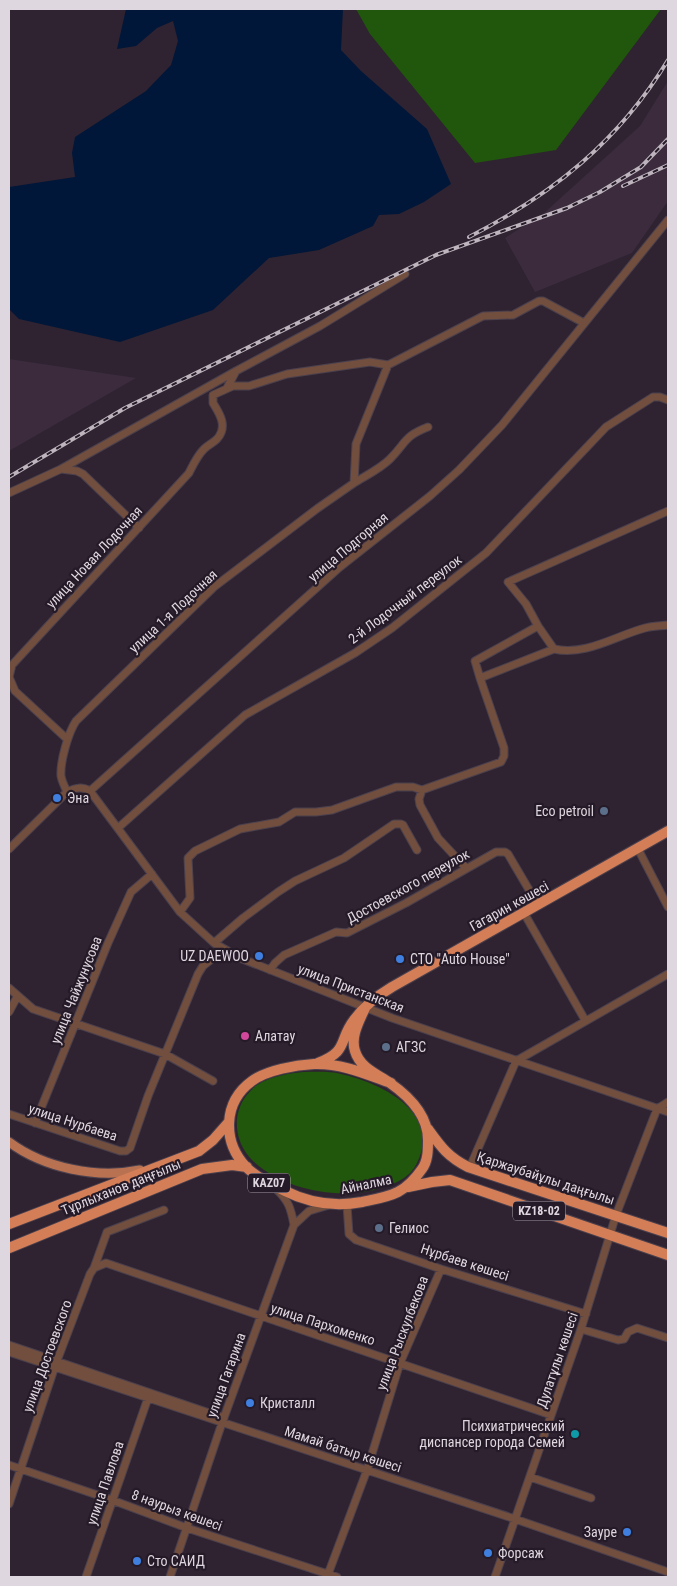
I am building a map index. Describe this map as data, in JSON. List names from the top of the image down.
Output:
{
  "streets": {
    "highway": [
      "Гагарин көшесі",
      "Қаржаубайұлы даңғылы",
      "KAZ07",
      "Айналма",
      "Тұрлыханов даңғылы",
      "KZ18-02"
    ],
    "street": [
      "улица Подгорная",
      "улица Новая Лодочная",
      "2-й Лодочный переулок",
      "улица 1-я Лодочная",
      "Достоевского переулок",
      "улица Пристанская",
      "улица Чайжунусова",
      "улица Нурбаева",
      "Нұрбаев көшесі",
      "улица Пархоменко",
      "улица Рыскулбекова",
      "улица Достоевского",
      "Дулатұлы көшесі",
      "улица Гагарина",
      "Мамай батыр көшесі",
      "улица Павлова",
      "8 наурыз көшесі"
    ]
  },
  "crossings": [
    ["улица Подгорная", "улица Пристанская"],
    ["улица Новая Лодочная", "улица 1-я Лодочная"],
    ["2-й Лодочный переулок", "улица Пристанская"],
    ["Достоевского переулок", "Гагарин көшесі"],
    ["Достоевского переулок", "улица Пристанская"],
    ["Гагарин көшесі", "улица Пристанская"],
    ["Гагарин көшесі", "KAZ07"],
    ["улица Пристанская", "улица Чайжунусова"],
    ["улица Пристанская", "KAZ07"],
    ["улица Пристанская", "Дулатұлы көшесі"],
    ["улица Чайжунусова", "улица Нурбаева"],
    ["Қаржаубайұлы даңғылы", "KAZ07"],
    ["Қаржаубайұлы даңғылы", "Айналма"],
    ["Қаржаубайұлы даңғылы", "Тұрлыханов даңғылы"],
    ["Қаржаубайұлы даңғылы", "KZ18-02"],
    ["Қаржаубайұлы даңғылы", "Нұрбаев көшесі"],
    ["Қаржаубайұлы даңғылы", "Дулатұлы көшесі"],
    ["KAZ07", "Айналма"],
    ["KAZ07", "Тұрлыханов даңғылы"],
    ["KAZ07", "KZ18-02"],
    ["KAZ07", "Нұрбаев көшесі"],
    ["Айналма", "Тұрлыханов даңғылы"],
    ["Айналма", "KZ18-02"],
    ["Айналма", "Нұрбаев көшесі"],
    ["Тұрлыханов даңғылы", "KZ18-02"],
    ["Тұрлыханов даңғылы", "Нұрбаев көшесі"],
    ["KZ18-02", "Нұрбаев көшесі"],
    ["KZ18-02", "Дулатұлы көшесі"],
    ["Нұрбаев көшесі", "улица Рыскулбекова"],
    ["Нұрбаев көшесі", "Дулатұлы көшесі"],
    ["улица Пархоменко", "улица Рыскулбекова"],
    ["улица Пархоменко", "улица Достоевского"],
    ["улица Пархоменко", "Дулатұлы көшесі"],
    ["улица Пархоменко", "улица Гагарина"],
    ["улица Рыскулбекова", "Мамай батыр көшесі"],
    ["улица Рыскулбекова", "8 наурыз көшесі"],
    ["улица Достоевского", "Мамай батыр көшесі"],
    ["улица Достоевского", "8 наурыз көшесі"],
    ["Дулатұлы көшесі", "Мамай батыр көшесі"],
    ["улица Гагарина", "Мамай батыр көшесі"],
    ["улица Гагарина", "8 наурыз көшесі"],
    ["Мамай батыр көшесі", "улица Павлова"],
    ["улица Павлова", "8 наурыз көшесі"]
  ],
  "places": [
    "Эна",
    "Eco petroil",
    "UZ DAEWOO",
    "СТО \"Auto House\"",
    "Алатау",
    "АГЗС",
    "Гелиос",
    "Кристалл",
    "Психиатрический диспансер города Семей",
    "Зауре",
    "Форсаж",
    "Сто САИД"
  ]
}
